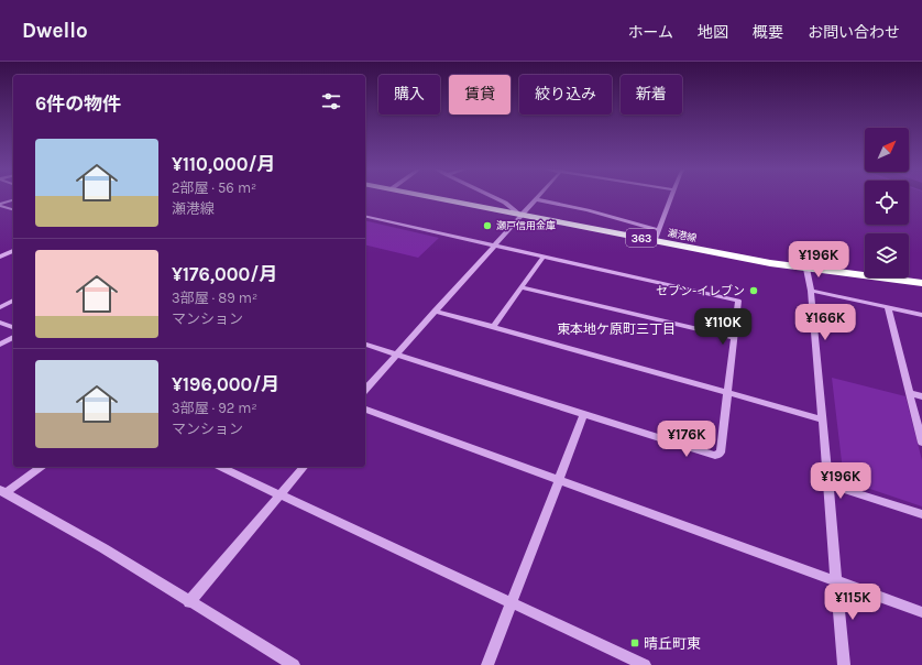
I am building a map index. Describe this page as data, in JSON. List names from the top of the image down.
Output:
{
  "streets": {
    "highway": ["瀬港線", "363"]
  },
  "districts": ["東本地ケ原町三丁目"],
  "places": {
    "other": ["瀬戸信用金庫", "セブン-イレブン"],
    "transit": ["晴丘町東"]
  },
  "north": "top right",
  "page": {
    "header": "Dwello",
    "nav": [
      "ホーム",
      "地図",
      "概要",
      "お問い合わせ"
    ],
    "chip": [
      "購入",
      "賃貸",
      "絞り込み",
      "新着"
    ],
    "heading": "6件の物件",
    "list": [
      {
        "name": "¥110,000/月",
        "note": "2部屋 · 56 m² · 瀬港線"
      },
      {
        "name": "¥176,000/月",
        "note": "3部屋 · 89 m² · マンション"
      },
      {
        "name": "¥196,000/月",
        "note": "3部屋 · 92 m² · マンション"
      }
    ],
    "price": [
      "¥196K",
      "¥166K",
      "¥110K",
      "¥176K",
      "¥196K",
      "¥115K"
    ]
  }
}
